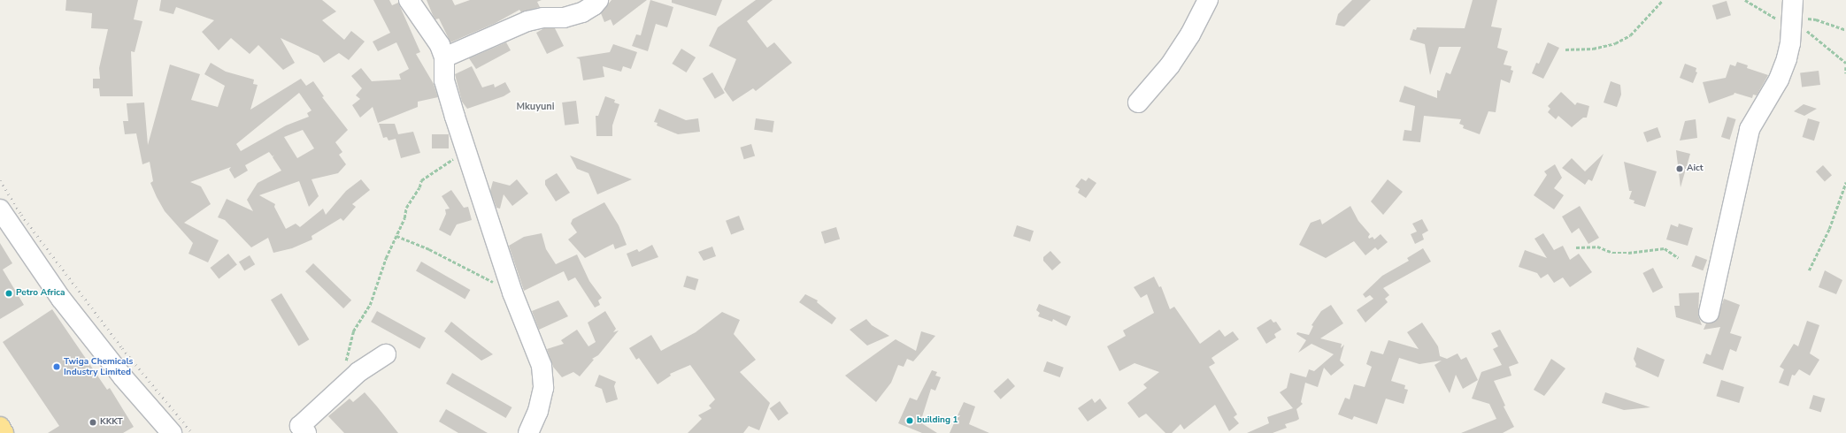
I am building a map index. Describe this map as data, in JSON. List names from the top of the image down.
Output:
{
  "districts": ["Mkuyuni"],
  "places": [
    "Aict",
    "Petro Africa",
    "Twiga Chemicals Industry Limited",
    "building 1",
    "KKKT"
  ]
}
